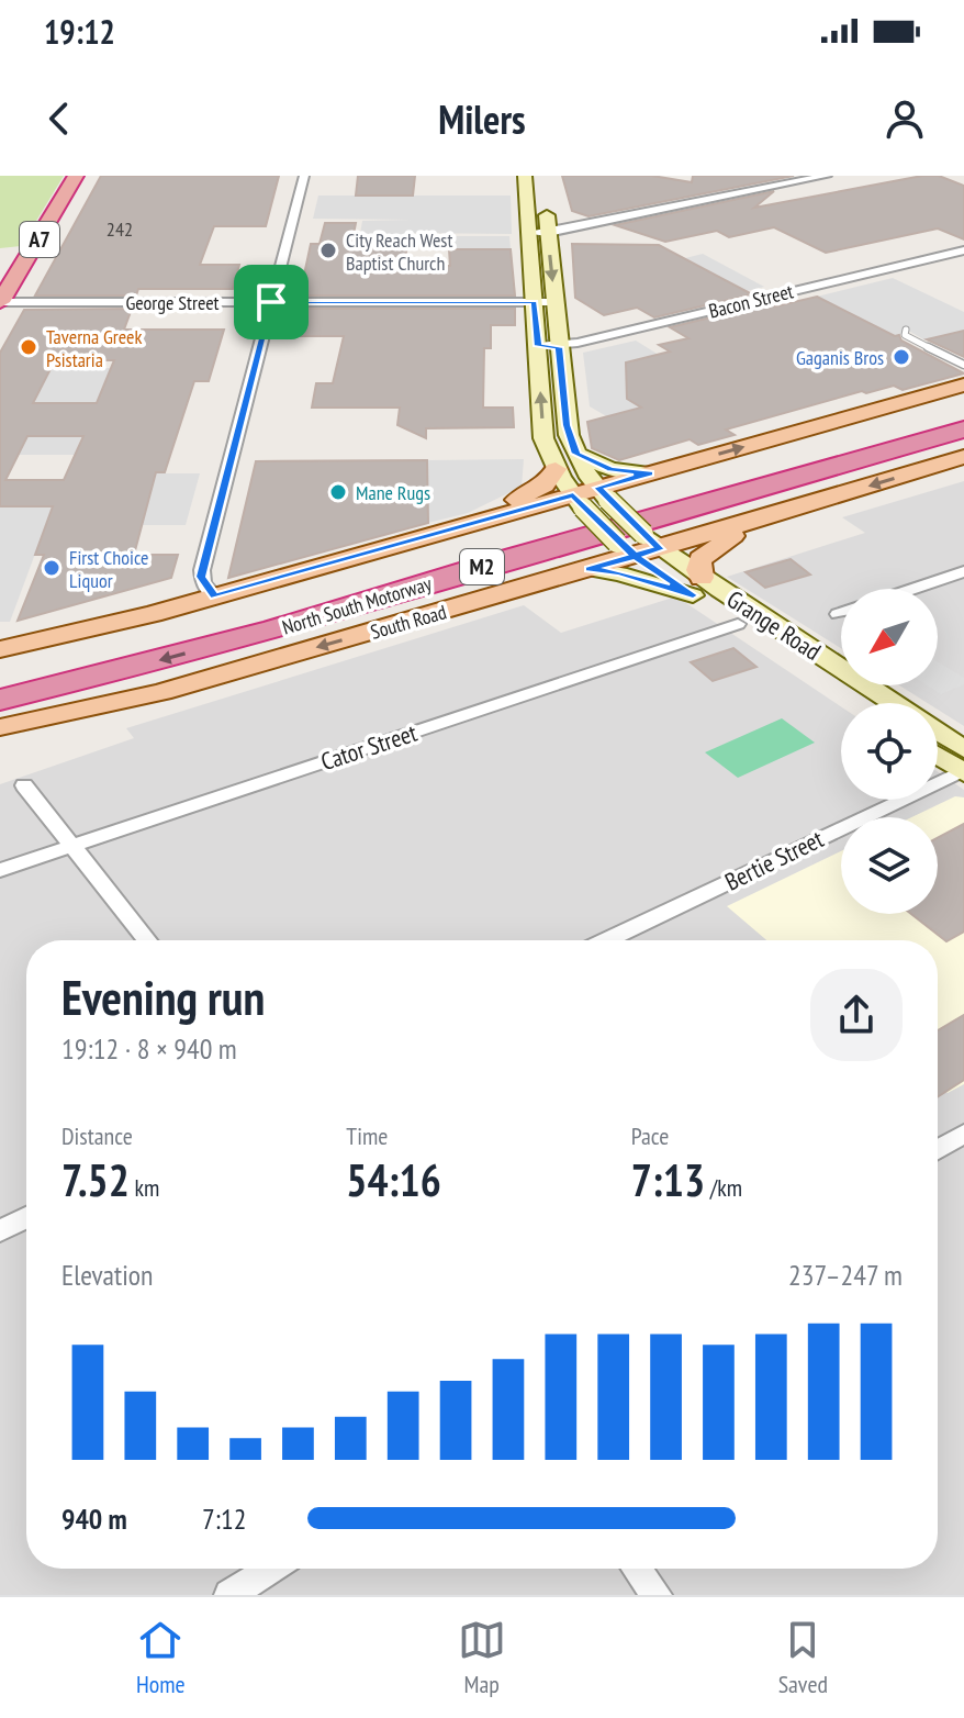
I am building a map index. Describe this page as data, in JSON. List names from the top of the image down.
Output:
{
  "streets": {
    "highway": ["A7", "M2", "North South Motorway"],
    "main road": ["South Road", "Grange Road"],
    "street": [
      "Bacon Street",
      "George Street",
      "Cator Street",
      "Bertie Street"
    ]
  },
  "crossings": [
    ["A7", "George Street"],
    ["Bacon Street", "Grange Road"],
    ["South Road", "Grange Road"],
    ["Grange Road", "Cator Street"],
    ["Grange Road", "Bertie Street"]
  ],
  "places": [
    "City Reach West Baptist Church",
    "Taverna Greek Psistaria",
    "Gaganis Bros",
    "Mane Rugs",
    "First Choice Liquor"
  ],
  "house_numbers": ["242"],
  "north": "bottom left",
  "page": {
    "status": "19:12",
    "header": "Milers",
    "heading": ["Evening run", "19:12 · 8 × 940 m"],
    "stats": [
      ["Distance", "7.52 km"],
      ["Time", "54:16"],
      ["Pace", "7:13 /km"]
    ],
    "chart": ["Elevation", "237–247 m"],
    "list": [
      {
        "name": "940 m",
        "note": "7:12"
      }
    ],
    "tabs": ["Home", "Map", "Saved"]
  }
}
